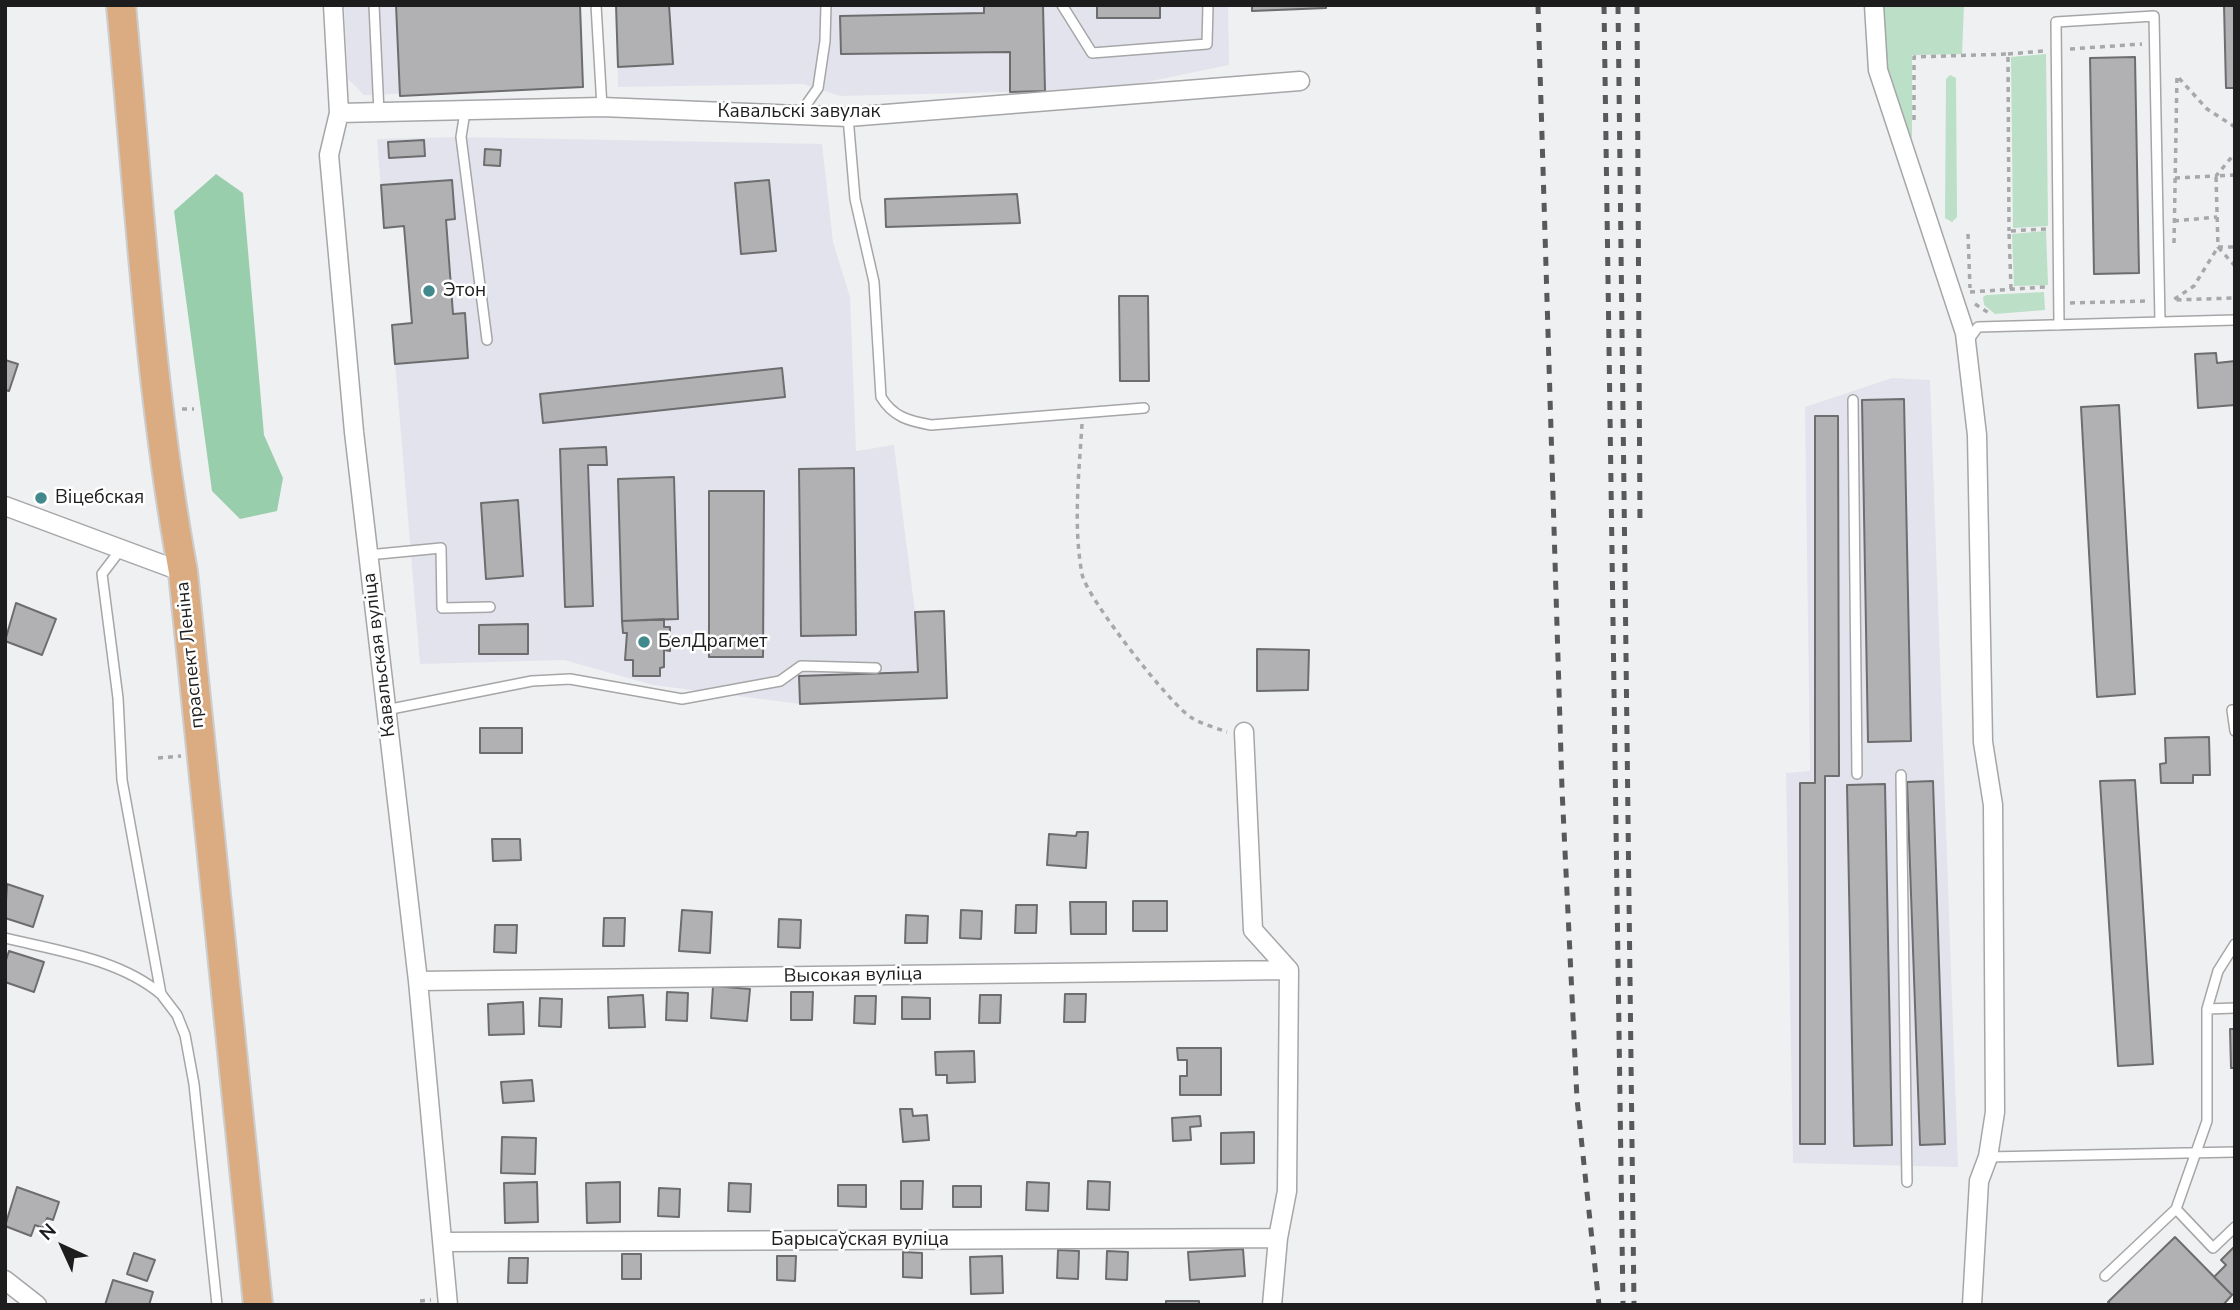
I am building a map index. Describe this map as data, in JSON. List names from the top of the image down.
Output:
{
  "streets": {
    "main road": ["праспект Леніна"],
    "street": [
      "Кавальскі завулак",
      "Кавальская вуліца",
      "Высокая вуліца",
      "Барысаўская вуліца"
    ]
  },
  "crossings": [
    ["Кавальскі завулак", "Кавальская вуліца"],
    ["Кавальская вуліца", "Высокая вуліца"],
    ["Кавальская вуліца", "Барысаўская вуліца"]
  ],
  "places": ["Этон", "Віцебская", "БелДрагмет"],
  "north": "top left"
}
